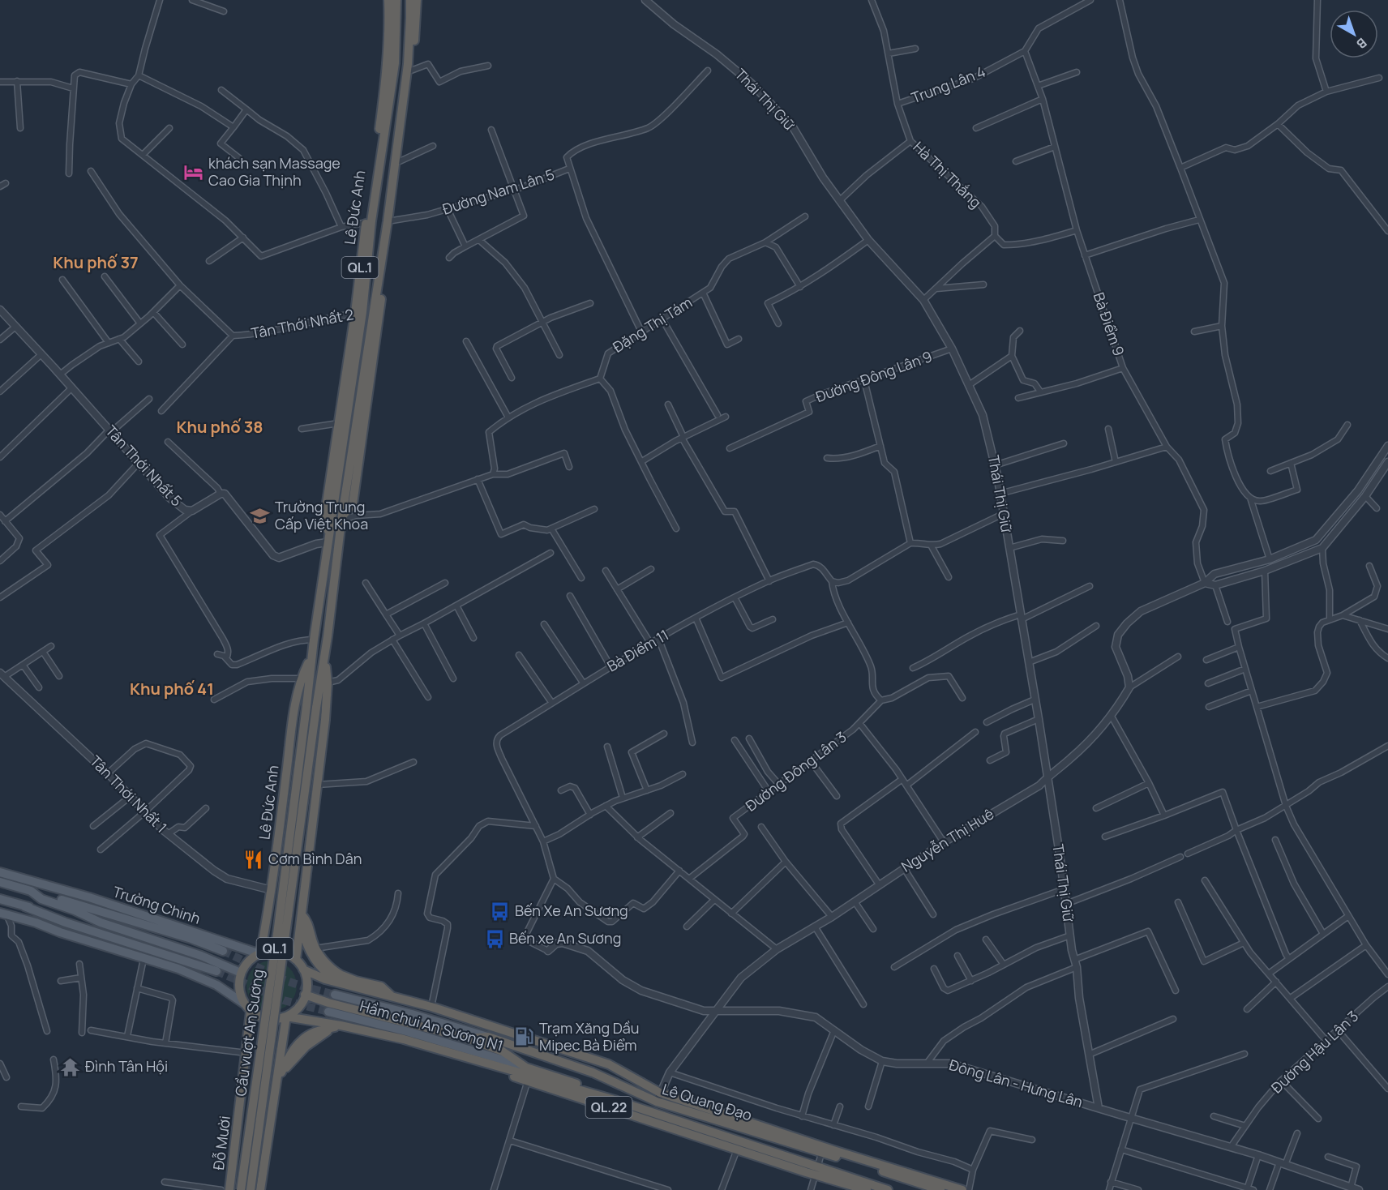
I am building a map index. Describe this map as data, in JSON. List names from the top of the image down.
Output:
{
  "streets": {
    "highway": [
      "Lê Đức Anh",
      "QL.1",
      "Cầu vượt An Sương",
      "Lê Quang Đạo",
      "QL.22",
      "Đỗ Mười"
    ],
    "main road": ["Trường Chinh", "Hầm chui An Sương N1"],
    "street": [
      "Trung Lân 4",
      "Thái Thị Giữ",
      "Hà Thị Thắng",
      "Đường Nam Lân 5",
      "Tân Thới Nhất 2",
      "Bà Điểm 9",
      "Đặng Thị Tám",
      "Đường Đông Lân 9",
      "Tân Thới Nhất 5",
      "Bà Điểm 11",
      "Đường Đông Lân 3",
      "Tân Thới Nhất 1",
      "Nguyễn Thị Huê",
      "Đường Hậu Lân 3",
      "Đông Lân - Hưng Lân"
    ]
  },
  "crossings": [
    ["Trung Lân 4", "Hà Thị Thắng"],
    ["Trung Lân 4", "Bà Điểm 9"],
    ["Thái Thị Giữ", "Đường Đông Lân 9"],
    ["Thái Thị Giữ", "Nguyễn Thị Huê"],
    ["Thái Thị Giữ", "Đông Lân - Hưng Lân"],
    ["Đường Nam Lân 5", "QL.1"],
    ["Lê Đức Anh", "QL.1"],
    ["Lê Đức Anh", "Tân Thới Nhất 2"],
    ["Lê Đức Anh", "Tân Thới Nhất 1"],
    ["Lê Đức Anh", "Trường Chinh"],
    ["Lê Đức Anh", "Cầu vượt An Sương"],
    ["Lê Đức Anh", "Lê Quang Đạo"],
    ["Lê Đức Anh", "Đỗ Mười"],
    ["QL.1", "Trường Chinh"],
    ["QL.1", "Cầu vượt An Sương"],
    ["QL.1", "Lê Quang Đạo"],
    ["QL.1", "Đỗ Mười"],
    ["Nguyễn Thị Huê", "Đông Lân - Hưng Lân"],
    ["Nguyễn Thị Huê", "Lê Quang Đạo"],
    ["Trường Chinh", "Lê Quang Đạo"],
    ["Trường Chinh", "Đỗ Mười"],
    ["Hầm chui An Sương N1", "Lê Quang Đạo"],
    ["Đường Hậu Lân 3", "Đông Lân - Hưng Lân"],
    ["Lê Quang Đạo", "Đỗ Mười"]
  ],
  "districts": ["Khu phố 37", "Khu phố 38", "Khu phố 41"],
  "places": {
    "hotel": ["khách sạn Massage Cao Gia Thịnh"],
    "school or university": ["Trường Trung Cấp Việt Khoa"],
    "restaurant": ["Cơm Bình Dân"],
    "bus stop": ["Bến Xe An Sương", "Bến xe An Sương"],
    "fuel station": ["Trạm Xăng Dầu Mipec Bà Điểm"],
    "temple": ["Đình Tân Hội"]
  },
  "north": "bottom right"
}
